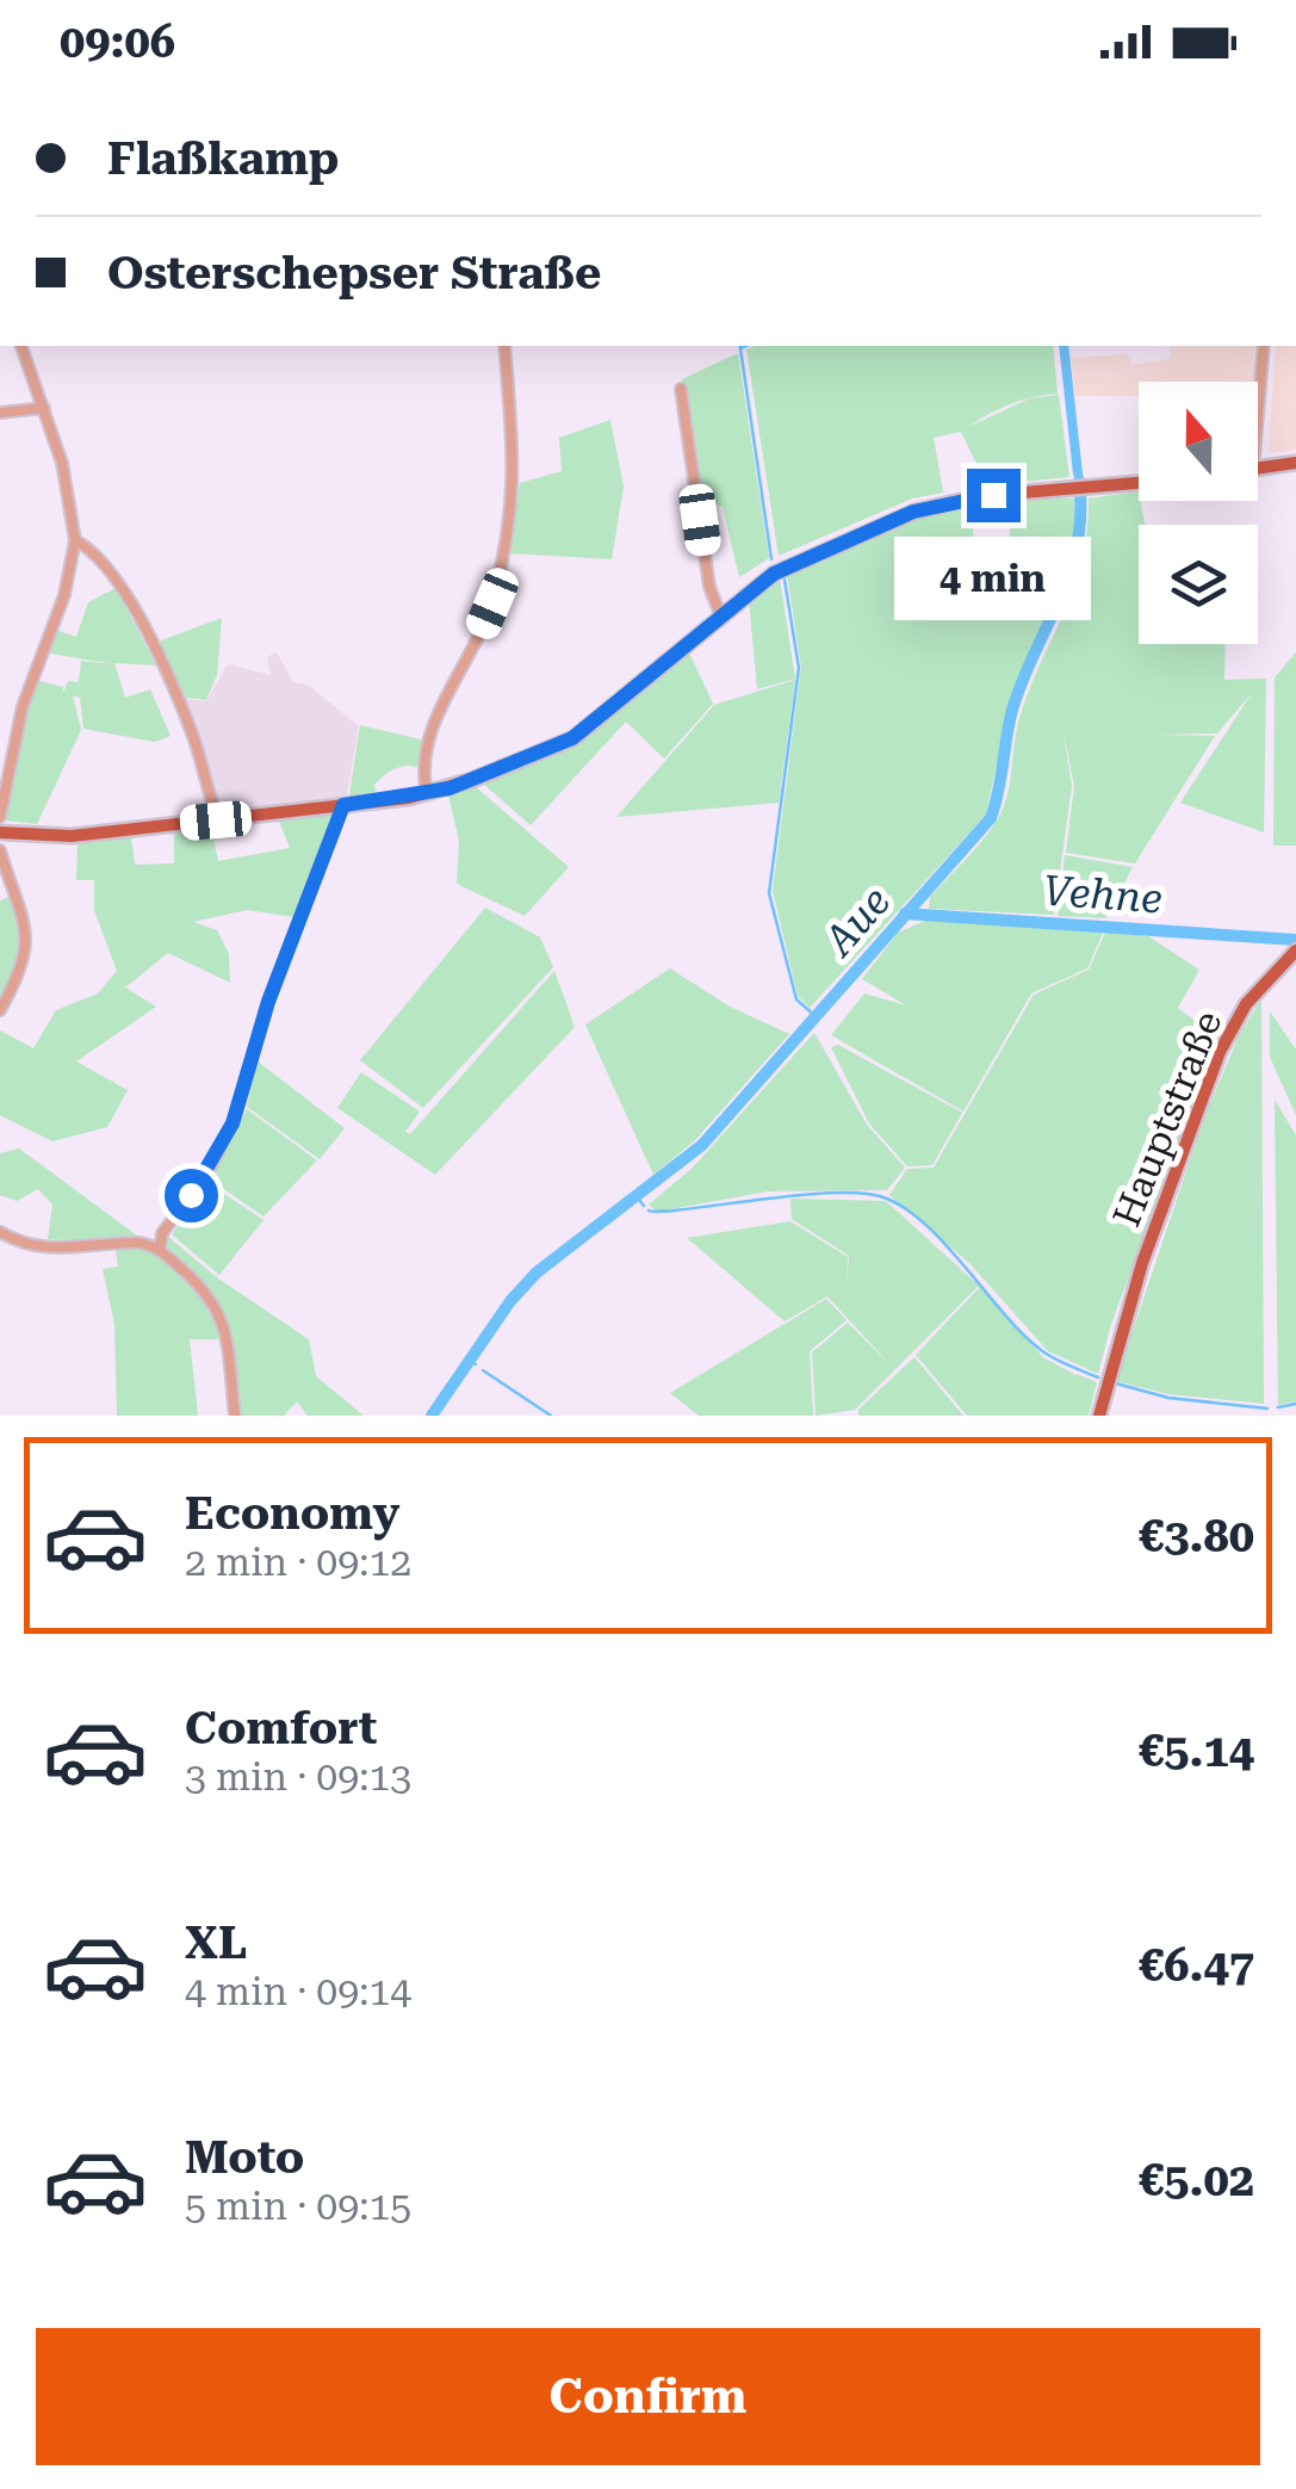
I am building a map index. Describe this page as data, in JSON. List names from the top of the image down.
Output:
{
  "streets": {
    "main road": ["Hauptstraße"]
  },
  "water": ["Vehne", "Aue"],
  "north": "top",
  "page": {
    "status": "09:06",
    "banner": ["Flaßkamp", "Osterschepser Straße"],
    "bubble": "4 min",
    "list": [
      {
        "name": "Economy",
        "note": "2 min · 09:12",
        "value": "€3.80"
      },
      {
        "name": "Comfort",
        "note": "3 min · 09:13",
        "value": "€5.14"
      },
      {
        "name": "XL",
        "note": "4 min · 09:14",
        "value": "€6.47"
      },
      {
        "name": "Moto",
        "note": "5 min · 09:15",
        "value": "€5.02"
      }
    ],
    "buttons": "Confirm"
  }
}
